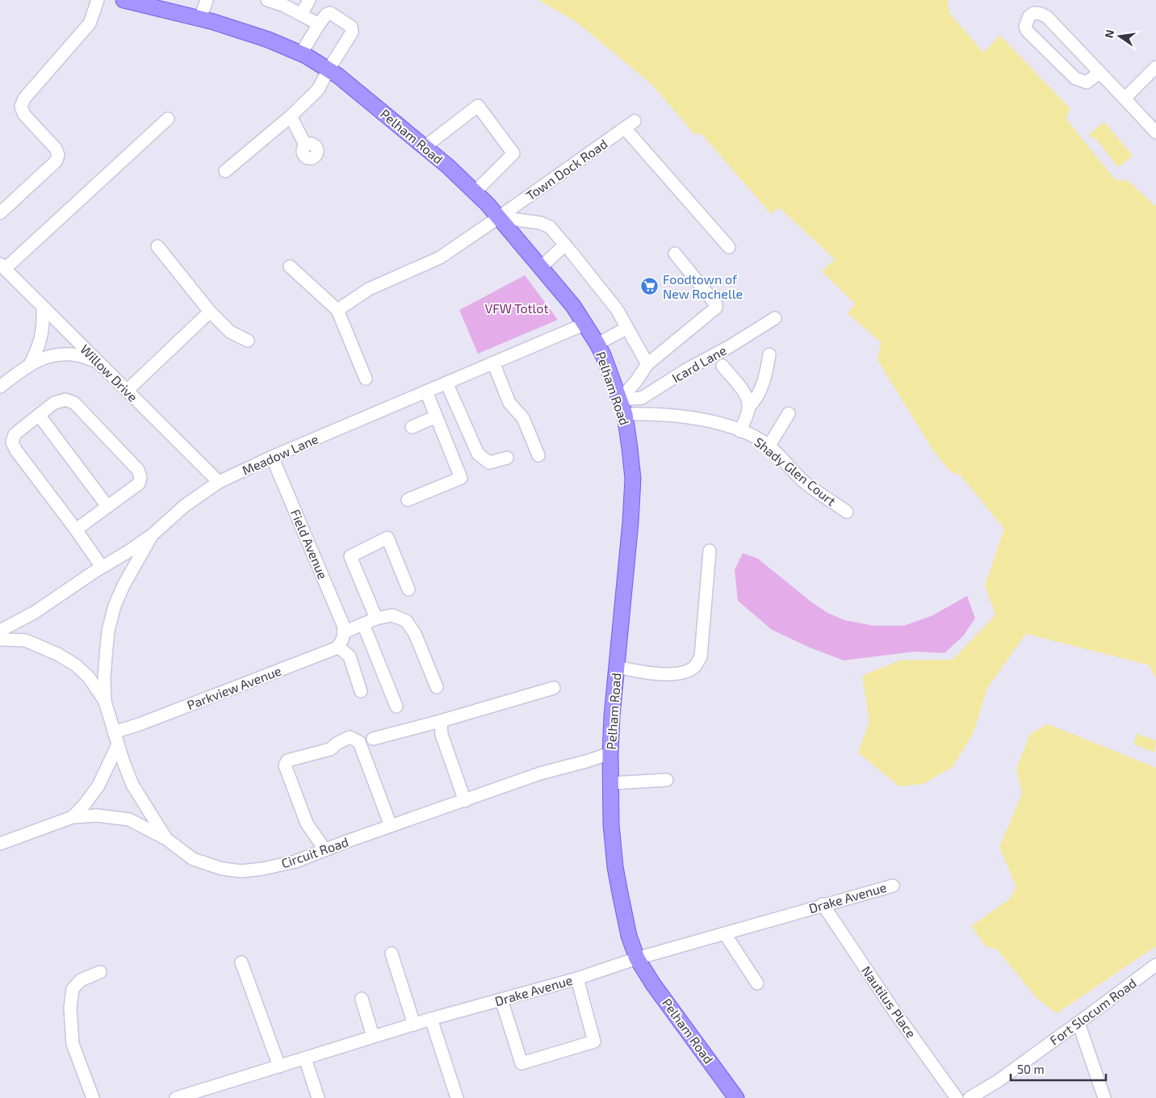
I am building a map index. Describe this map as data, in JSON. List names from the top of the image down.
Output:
{
  "streets": {
    "main road": ["Pelham Road"],
    "street": [
      "Town Dock Road",
      "Icard Lane",
      "Willow Drive",
      "Meadow Lane",
      "Shady Glen Court",
      "Field Avenue",
      "Parkview Avenue",
      "Circuit Road",
      "Drake Avenue",
      "Nautilus Place",
      "Fort Slocum Road"
    ]
  },
  "crossings": [
    ["Pelham Road", "Town Dock Road"],
    ["Pelham Road", "Icard Lane"],
    ["Pelham Road", "Meadow Lane"],
    ["Pelham Road", "Shady Glen Court"],
    ["Pelham Road", "Circuit Road"],
    ["Pelham Road", "Drake Avenue"],
    ["Willow Drive", "Meadow Lane"],
    ["Meadow Lane", "Field Avenue"],
    ["Meadow Lane", "Circuit Road"],
    ["Parkview Avenue", "Circuit Road"],
    ["Drake Avenue", "Nautilus Place"]
  ],
  "parks": ["VFW Totlot"],
  "places": {
    "supermarket": ["Foodtown of New Rochelle"]
  },
  "scale_bar": "50 m",
  "north": "left"
}
